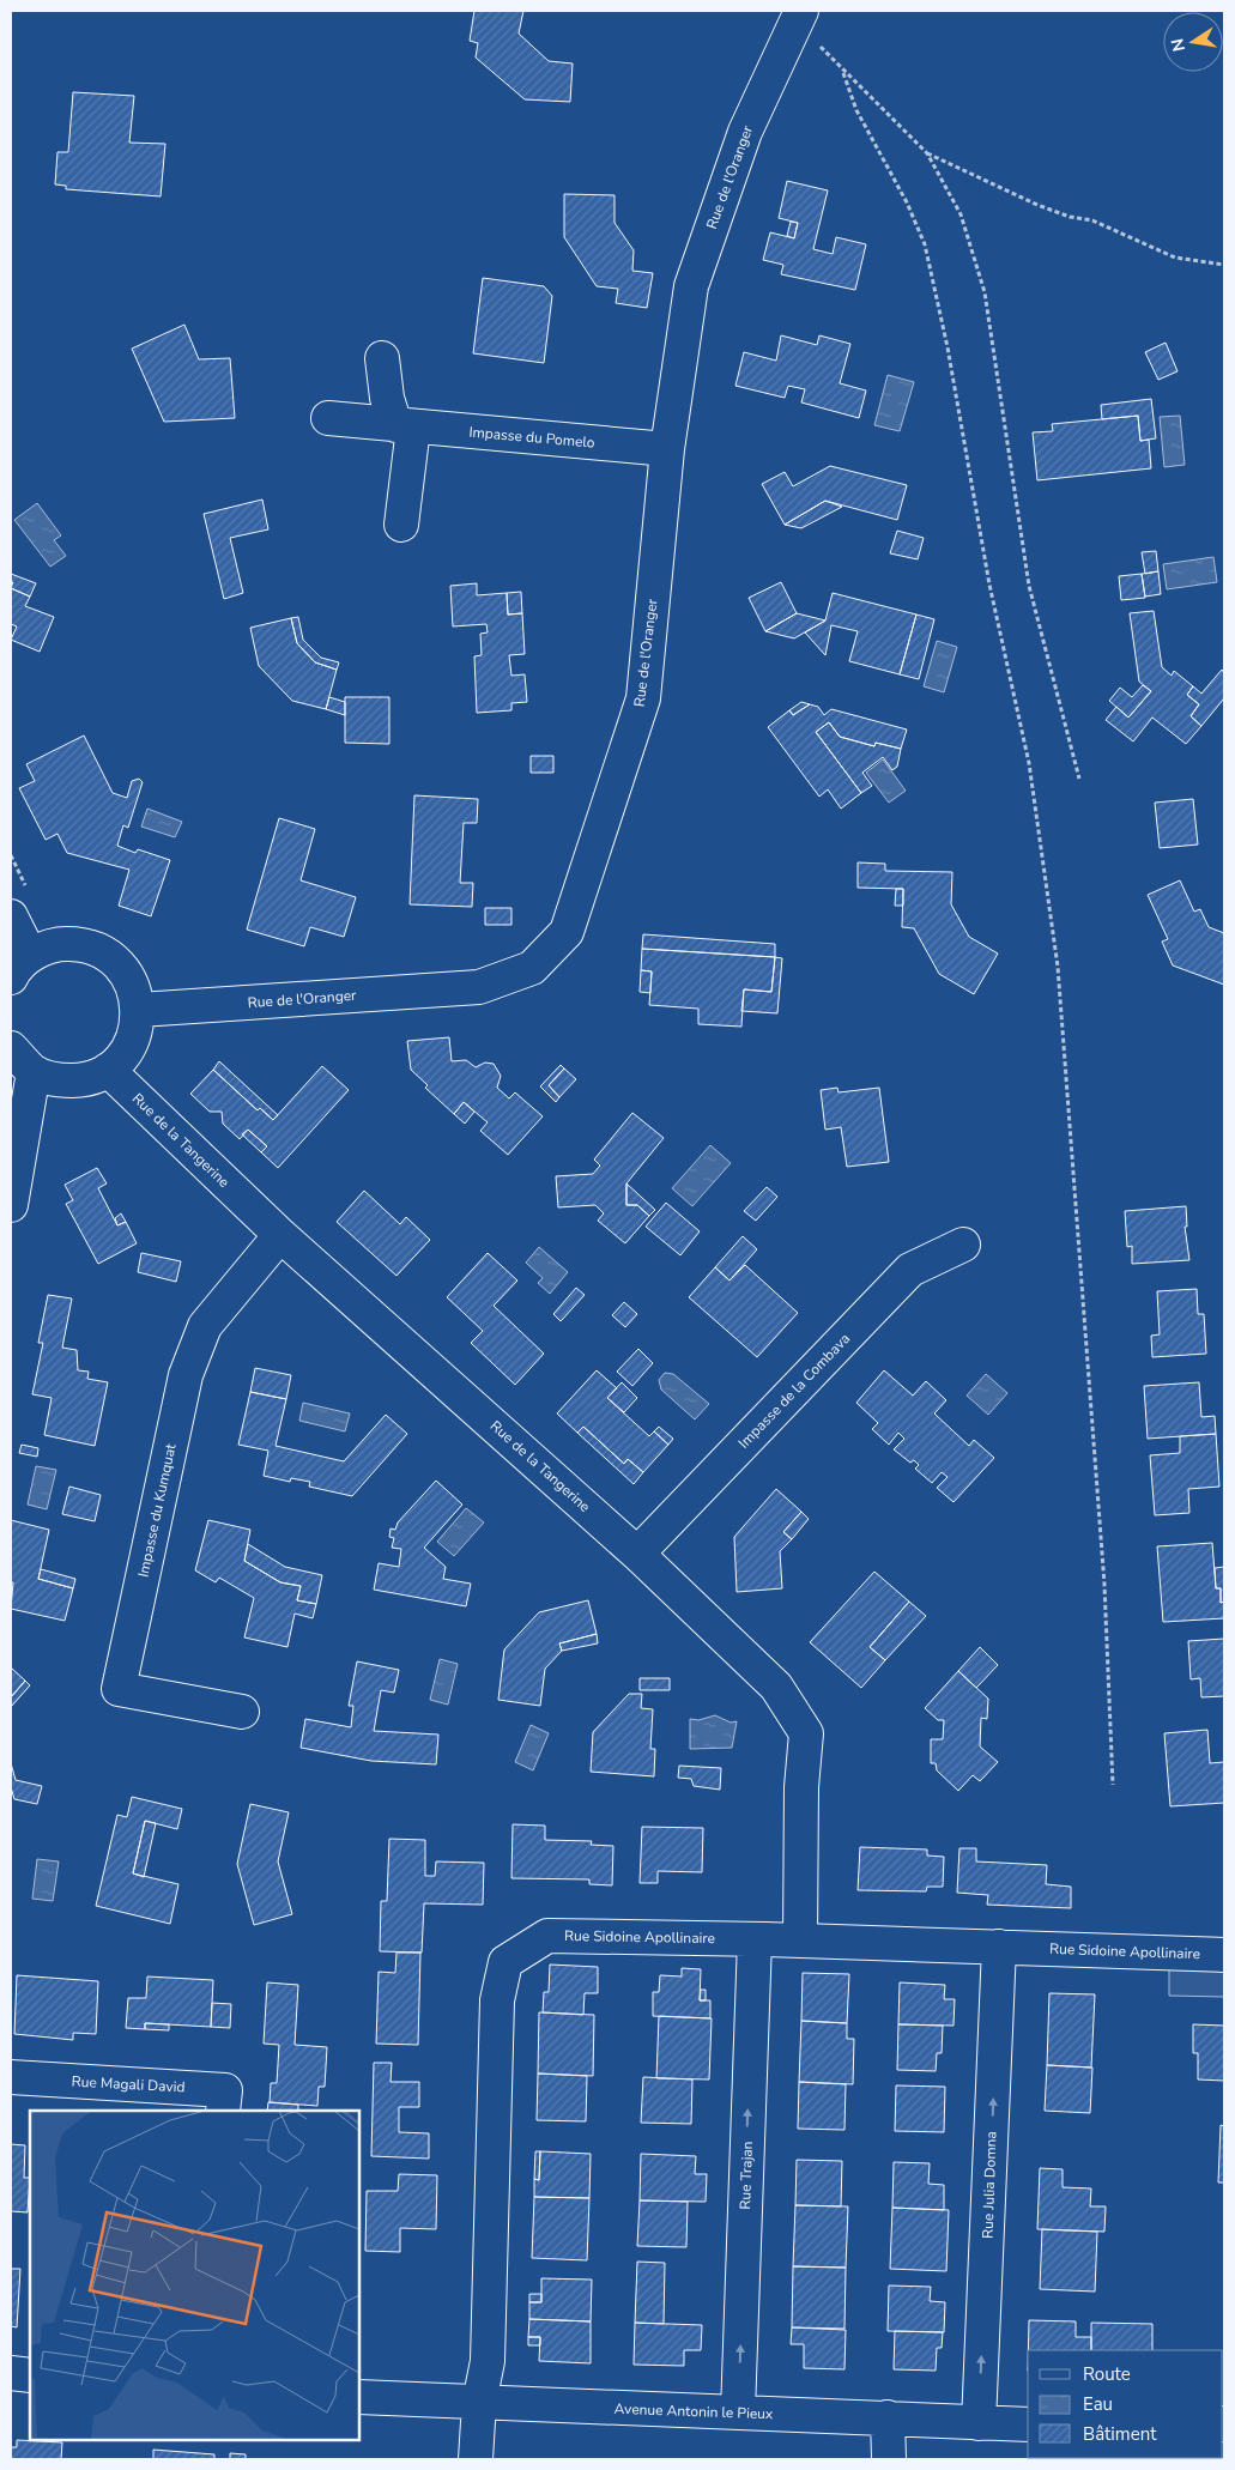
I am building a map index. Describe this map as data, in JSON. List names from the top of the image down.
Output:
{
  "streets": {
    "street": [
      "Rue de l'Oranger",
      "Impasse du Pomelo",
      "Rue de la Tangerine",
      "Impasse de la Combava",
      "Impasse du Kumquat",
      "Rue Sidoine Apollinaire",
      "Rue Magali David",
      "Rue Trajan",
      "Rue Julia Domna",
      "Avenue Antonin le Pieux"
    ]
  },
  "crossings": [
    ["Rue de l'Oranger", "Impasse du Pomelo"],
    ["Rue de la Tangerine", "Impasse de la Combava"],
    ["Rue de la Tangerine", "Impasse du Kumquat"],
    ["Rue de la Tangerine", "Rue Sidoine Apollinaire"],
    ["Rue Sidoine Apollinaire", "Rue Trajan"],
    ["Rue Sidoine Apollinaire", "Rue Julia Domna"],
    ["Rue Sidoine Apollinaire", "Avenue Antonin le Pieux"],
    ["Rue Trajan", "Avenue Antonin le Pieux"],
    ["Rue Julia Domna", "Avenue Antonin le Pieux"]
  ],
  "one_way": ["Rue Trajan", "Rue Julia Domna"],
  "legend": ["Route", "Eau", "Bâtiment"],
  "north": "left"
}
